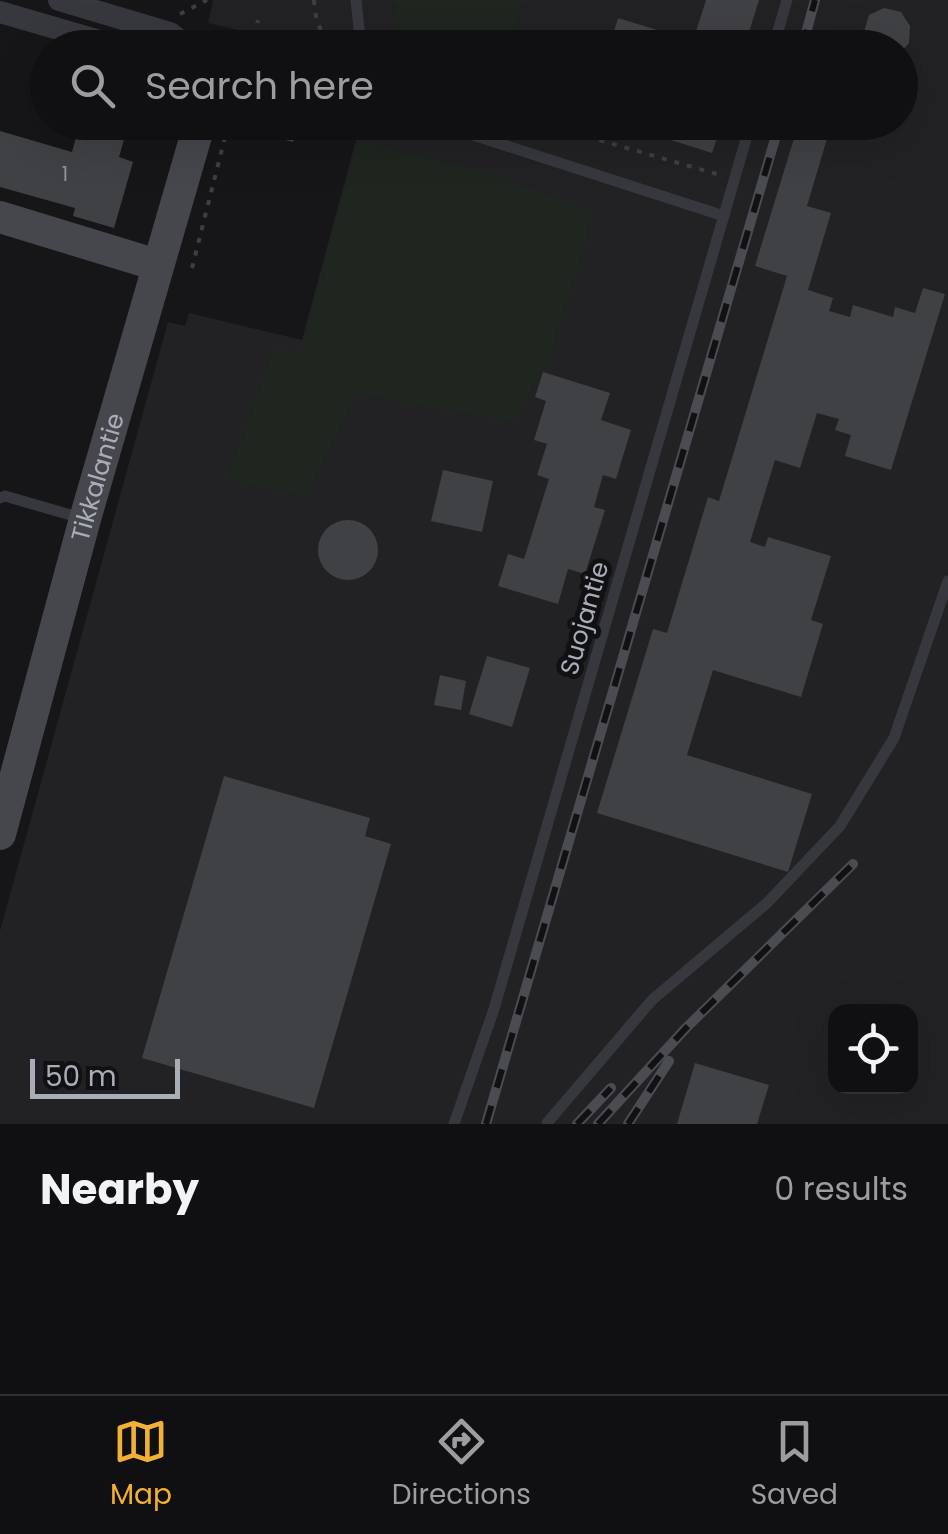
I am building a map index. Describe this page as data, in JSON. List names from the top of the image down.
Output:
{
  "streets": {
    "street": ["Tikkalantie"],
    "lane": ["Suojantie"]
  },
  "house_numbers": ["1"],
  "scale_bar": "50 m",
  "page": {
    "search": "Search here",
    "scale": "50 m",
    "heading": ["Nearby", "0 results"],
    "nav": ["Map", "Directions", "Saved"]
  }
}
